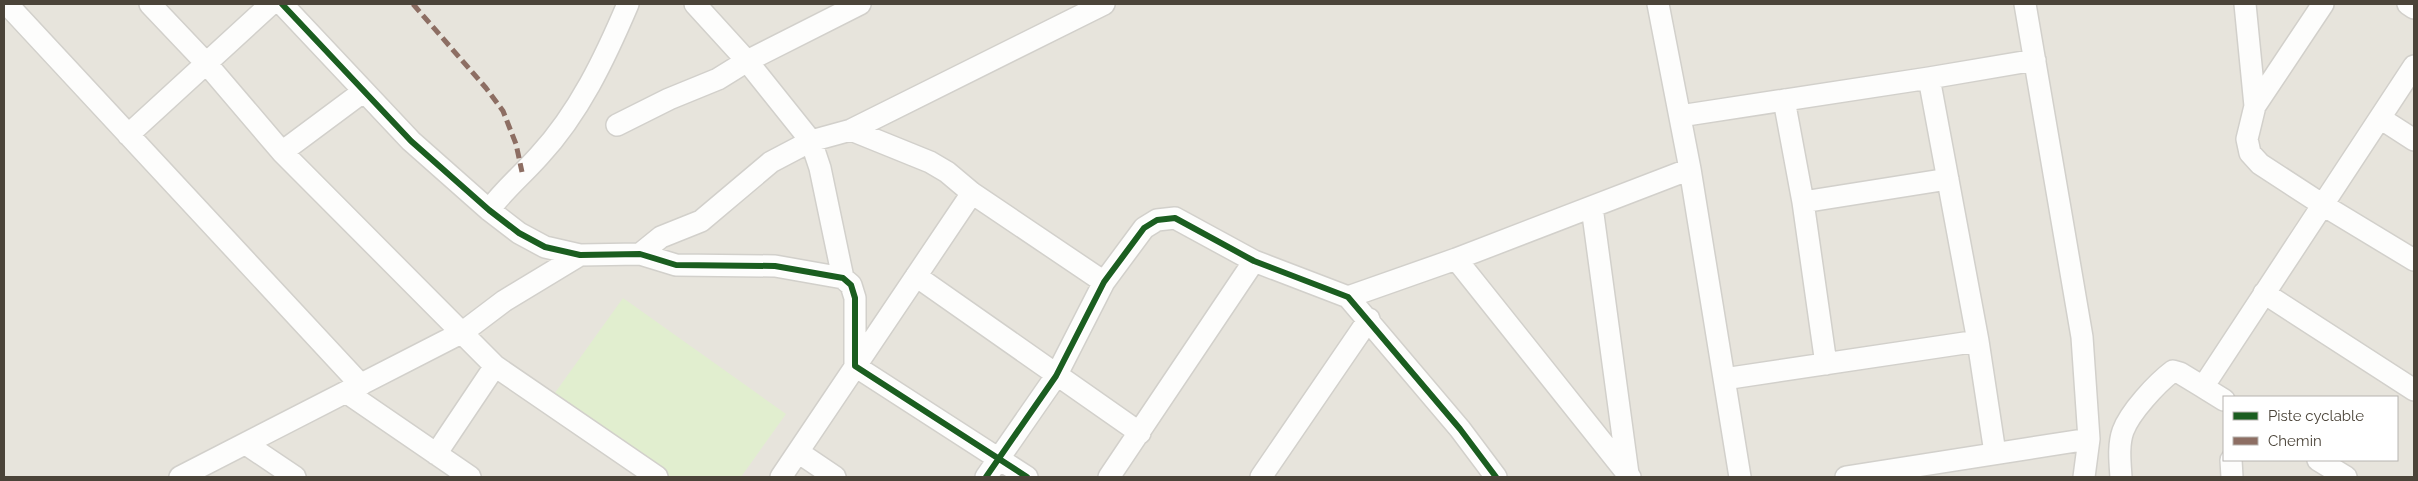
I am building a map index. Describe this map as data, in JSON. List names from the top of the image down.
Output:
{
  "legend": ["Piste cyclable", "Chemin"]
}
